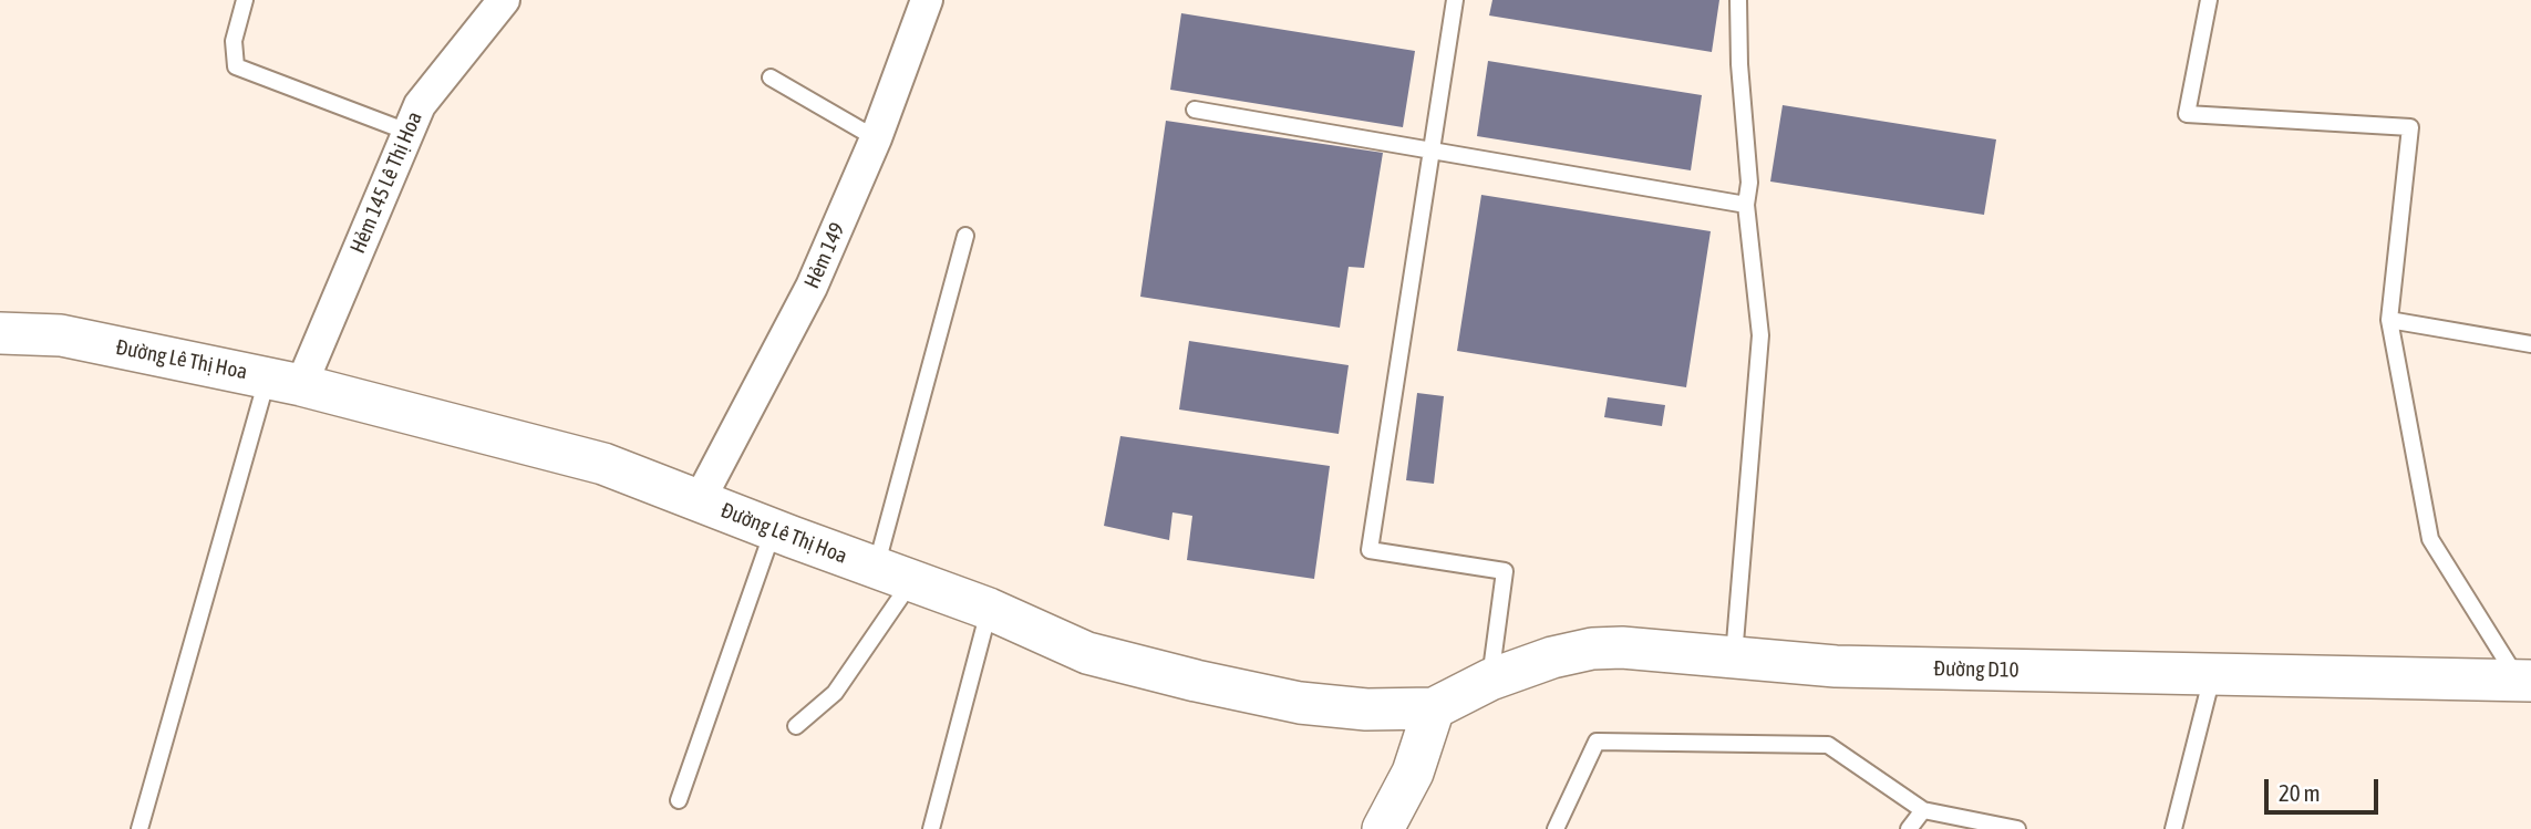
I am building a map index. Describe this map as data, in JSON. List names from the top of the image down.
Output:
{
  "streets": {
    "street": [
      "Hẻm 145 Lê Thị Hoa",
      "Hẻm 149",
      "Đường Lê Thị Hoa",
      "Đường D10"
    ]
  },
  "crossings": [
    ["Hẻm 145 Lê Thị Hoa", "Đường Lê Thị Hoa"],
    ["Hẻm 149", "Đường Lê Thị Hoa"],
    ["Đường Lê Thị Hoa", "Đường D10"]
  ],
  "scale_bar": "20 m"
}
